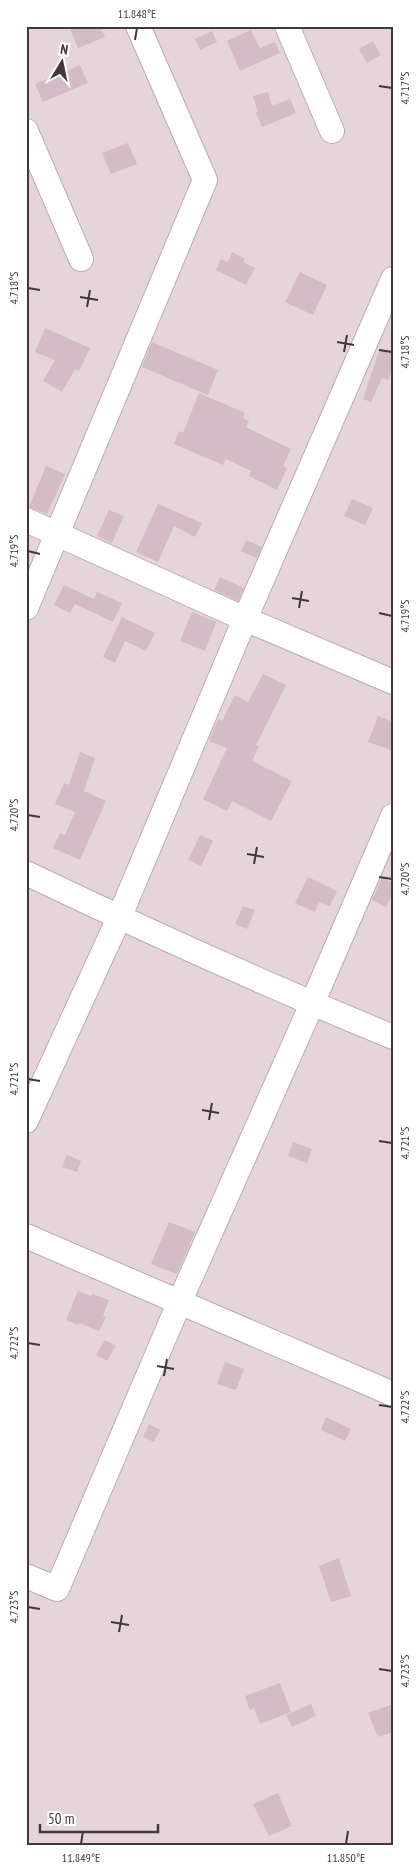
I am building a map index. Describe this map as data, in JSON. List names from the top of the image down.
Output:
{
  "scale_bar": "50 m",
  "north": "top",
  "coordinates": [
    "11.848°E",
    "4.717°S",
    "4.718°S",
    "4.719°S",
    "4.720°S",
    "4.721°S",
    "4.722°S",
    "4.723°S",
    "11.849°E",
    "11.850°E"
  ]
}
